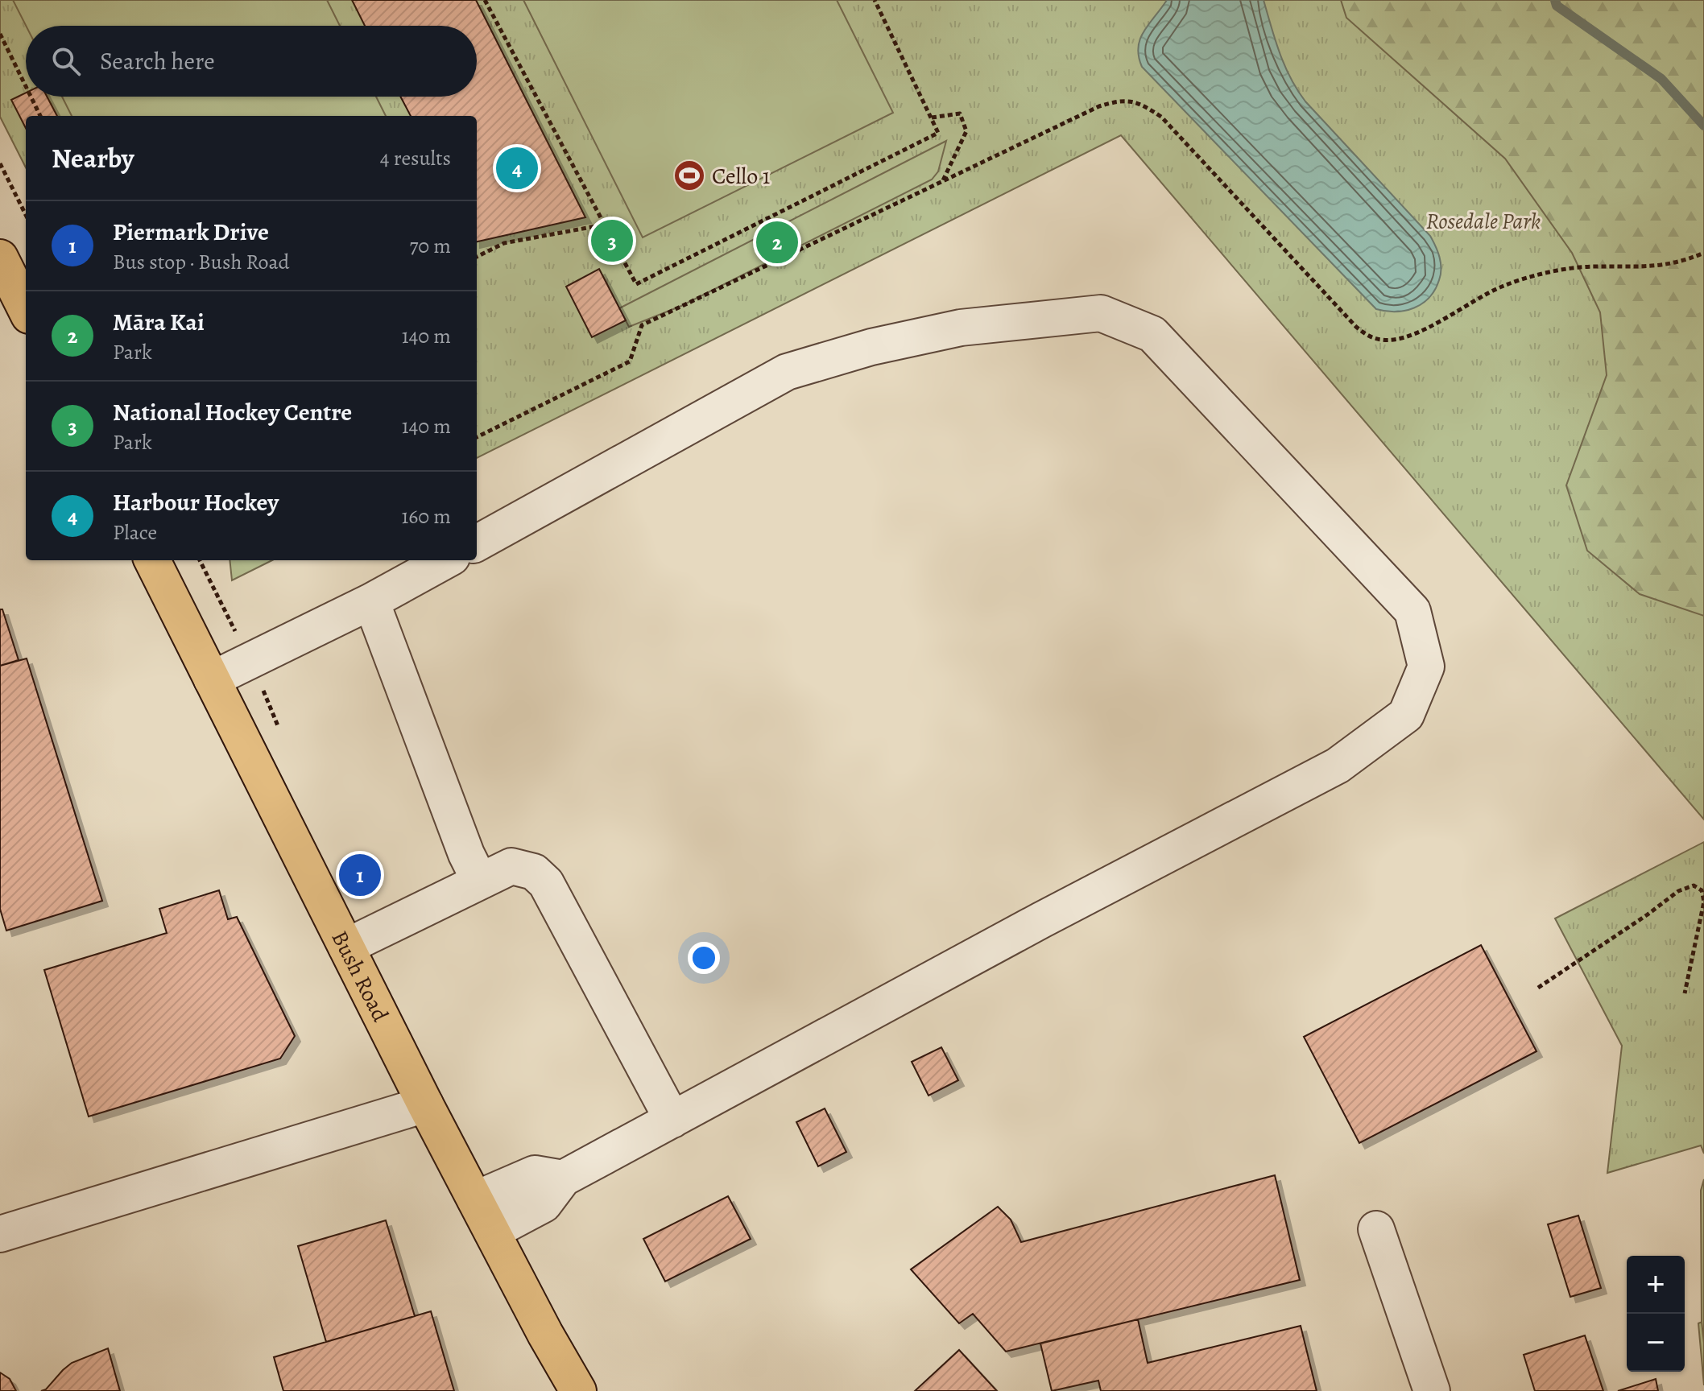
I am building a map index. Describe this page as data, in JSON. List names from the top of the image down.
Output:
{
  "streets": {
    "main road": ["Bush Road"]
  },
  "parks": ["Rosedale Park"],
  "places": {
    "sports": ["Cello 1"]
  },
  "page": {
    "search": "Search here",
    "heading": ["Nearby", "4 results"],
    "pins": [
      "4",
      "3",
      "2",
      "1"
    ],
    "list": [
      {
        "mark": "1",
        "name": "Piermark Drive",
        "note": "Bus stop · Bush Road",
        "value": "70 m"
      },
      {
        "mark": "2",
        "name": "Māra Kai",
        "note": "Park",
        "value": "140 m"
      },
      {
        "mark": "3",
        "name": "National Hockey Centre",
        "note": "Park",
        "value": "140 m"
      },
      {
        "mark": "4",
        "name": "Harbour Hockey",
        "note": "Place",
        "value": "160 m"
      }
    ],
    "map_buttons": ["+", "−"]
  }
}
